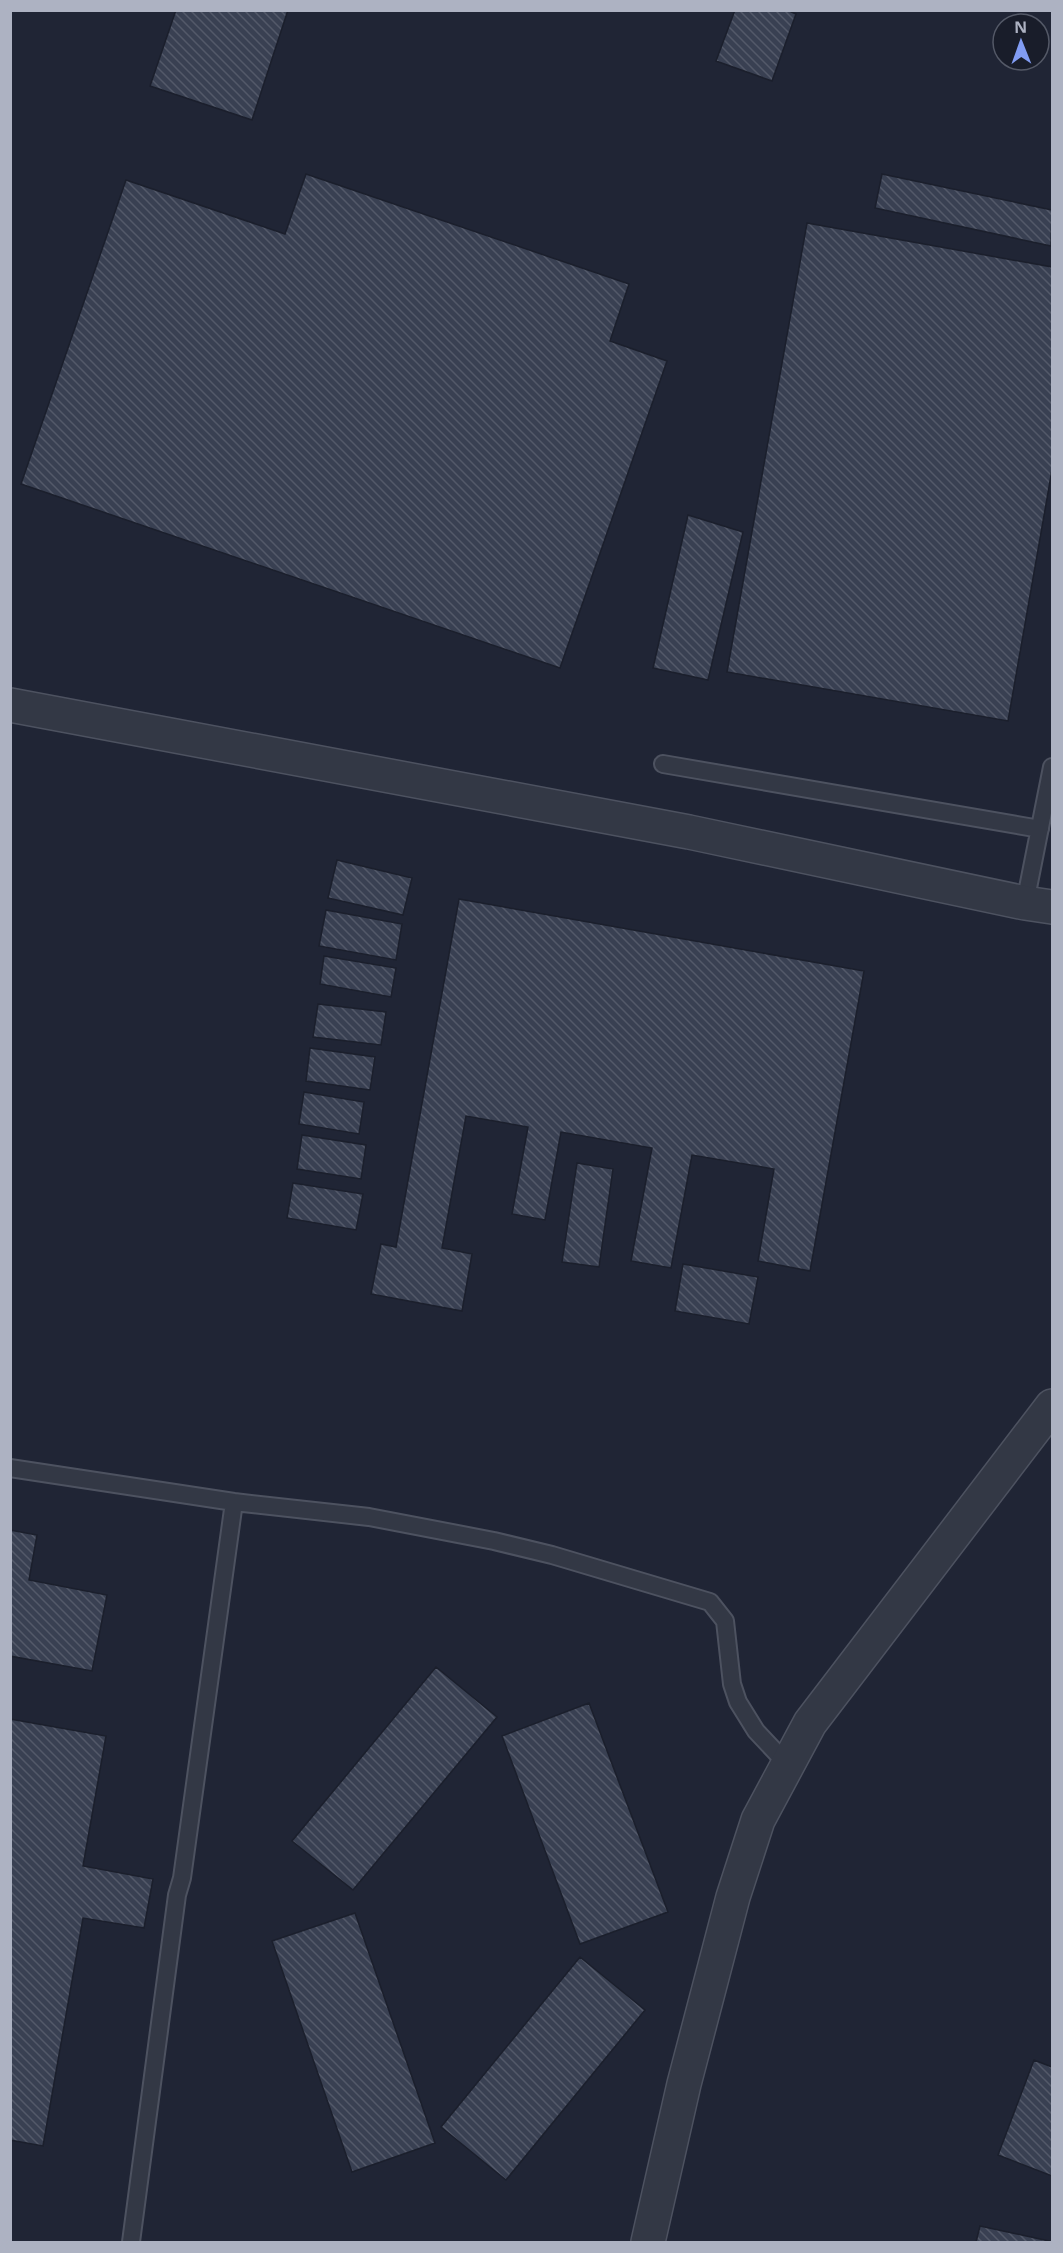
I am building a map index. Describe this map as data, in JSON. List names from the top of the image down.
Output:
{
  "north": "top"
}
